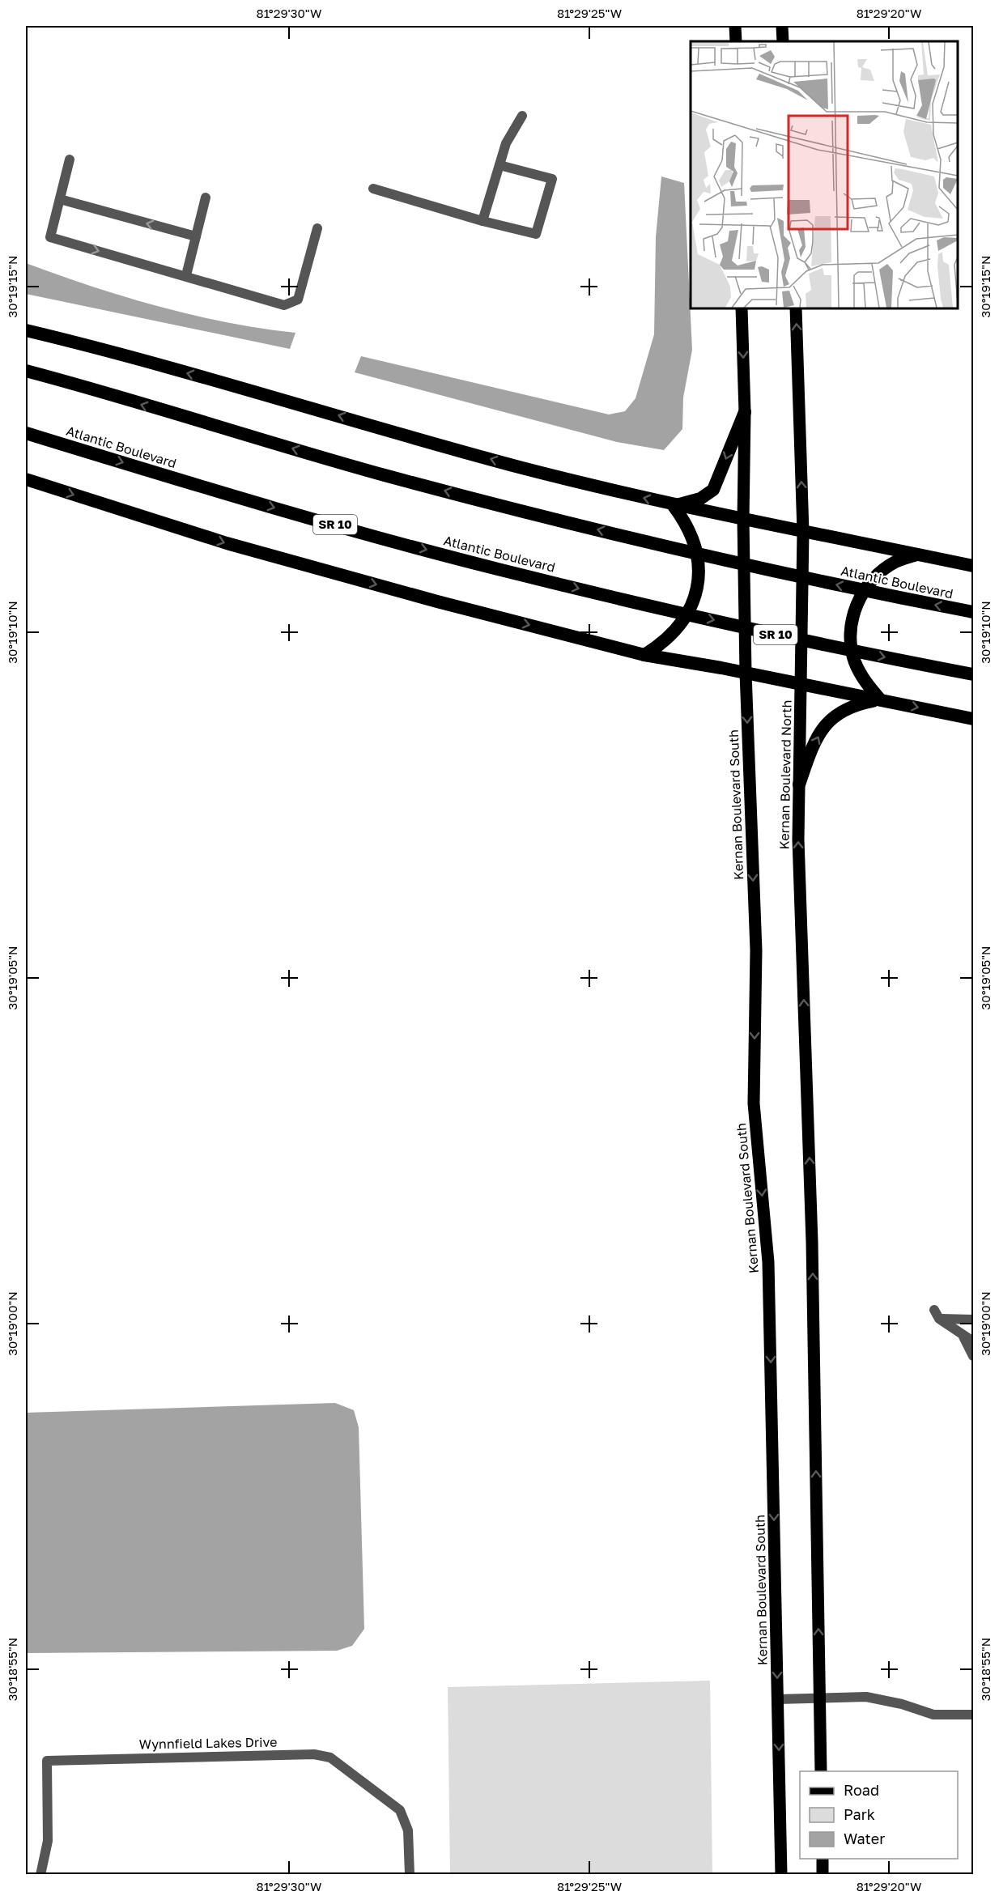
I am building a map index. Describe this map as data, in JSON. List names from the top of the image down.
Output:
{
  "streets": {
    "highway": ["Atlantic Boulevard", "SR 10"],
    "main road": ["Kernan Boulevard North", "Kernan Boulevard South"],
    "street": ["Wynnfield Lakes Drive"]
  },
  "one_way": ["Kernan Boulevard North", "Kernan Boulevard South"],
  "legend": ["Road", "Park", "Water"],
  "coordinates": [
    "81°29'30\"W",
    "81°29'25\"W",
    "81°29'20\"W",
    "30°19'15\"N",
    "30°19'10\"N",
    "30°19'05\"N",
    "30°19'00\"N",
    "30°18'55\"N"
  ]
}
